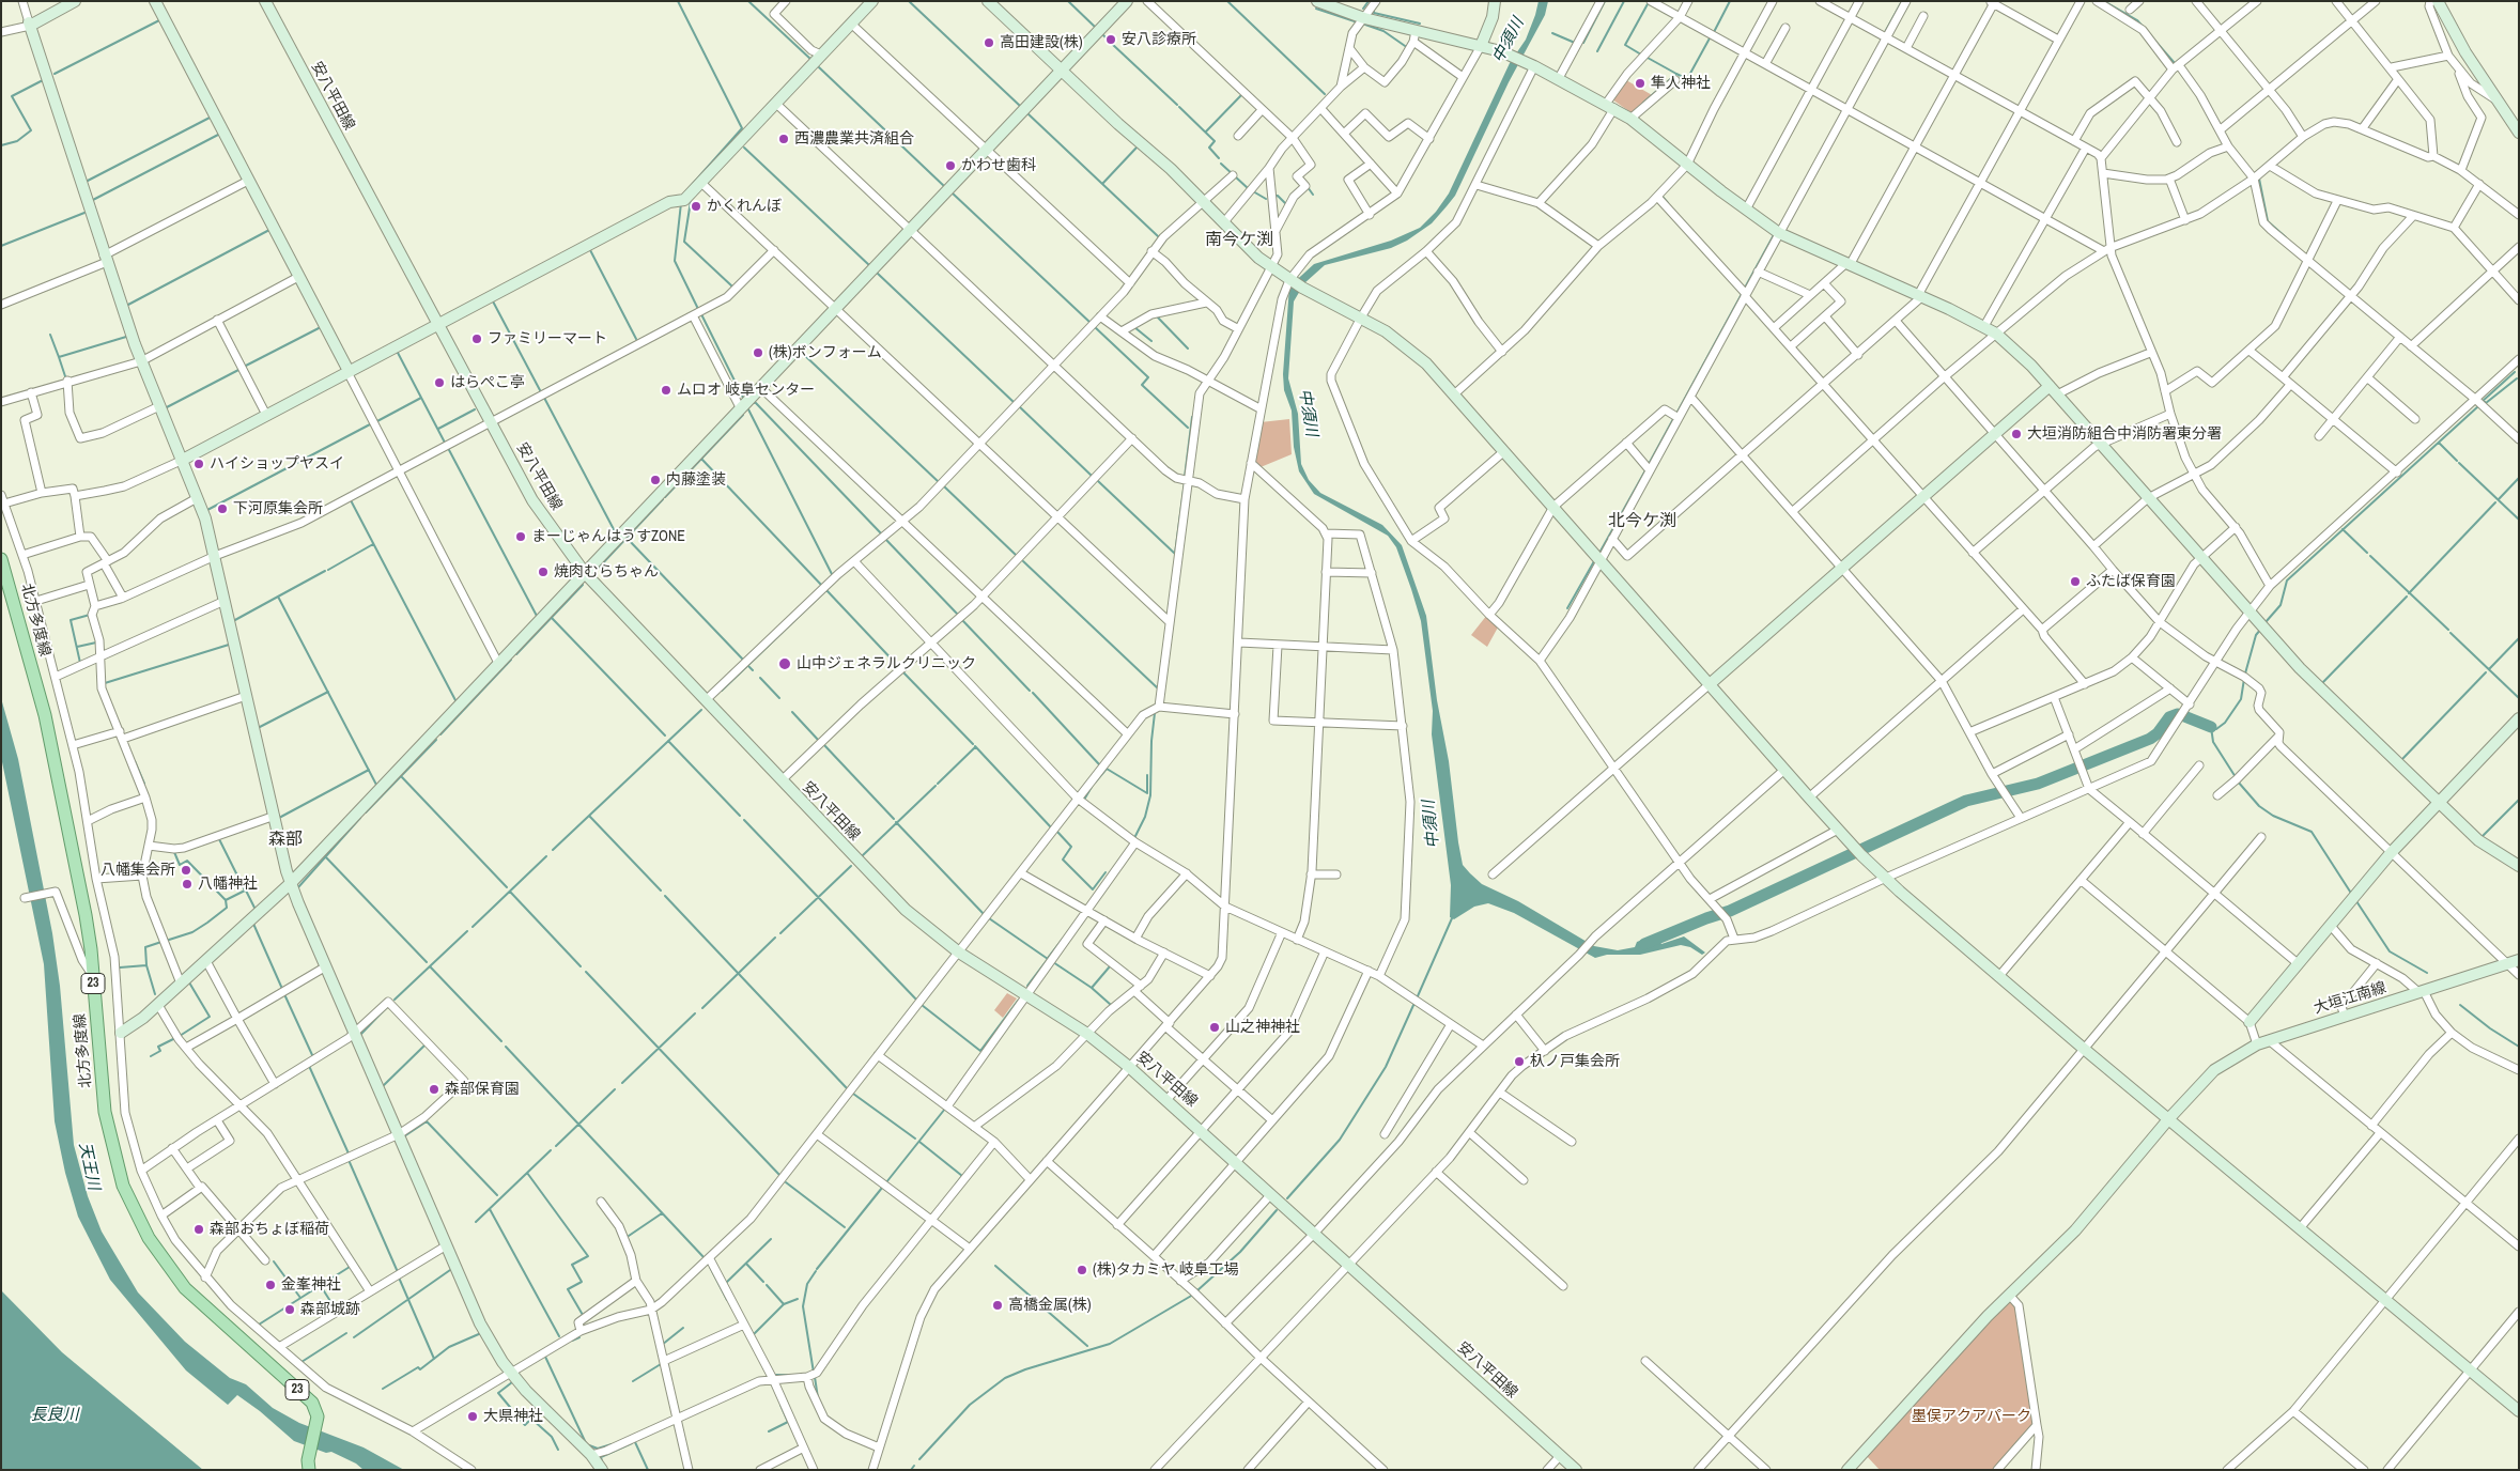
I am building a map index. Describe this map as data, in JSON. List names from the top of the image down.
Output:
{
  "streets": {
    "main road": ["北方多度線", "23"],
    "street": ["安八平田線", "大垣江南線"]
  },
  "districts": ["南今ケ渕", "北今ケ渕", "森部"],
  "water": ["中須川", "天王川", "長良川"],
  "parks": ["墨俣アクアパーク"],
  "places": [
    "安八診療所",
    "高田建設(株)",
    "隼人神社",
    "西濃農業共済組合",
    "かわせ歯科",
    "かくれんぼ",
    "ファミリーマート",
    "(株)ボンフォーム",
    "はらぺこ亭",
    "ムロオ 岐阜センター",
    "大垣消防組合中消防署東分署",
    "ハイショップヤスイ",
    "内藤塗装",
    "下河原集会所",
    "まーじゃんはうすZONE",
    "焼肉むらちゃん",
    "ふたば保育園",
    "山中ジェネラルクリニック",
    "八幡集会所",
    "八幡神社",
    "山之神神社",
    "杁ノ戸集会所",
    "森部保育園",
    "森部おちょぼ稲荷",
    "(株)タカミヤ 岐阜工場",
    "金峯神社",
    "高橋金属(株)",
    "森部城跡",
    "大県神社"
  ]
}
